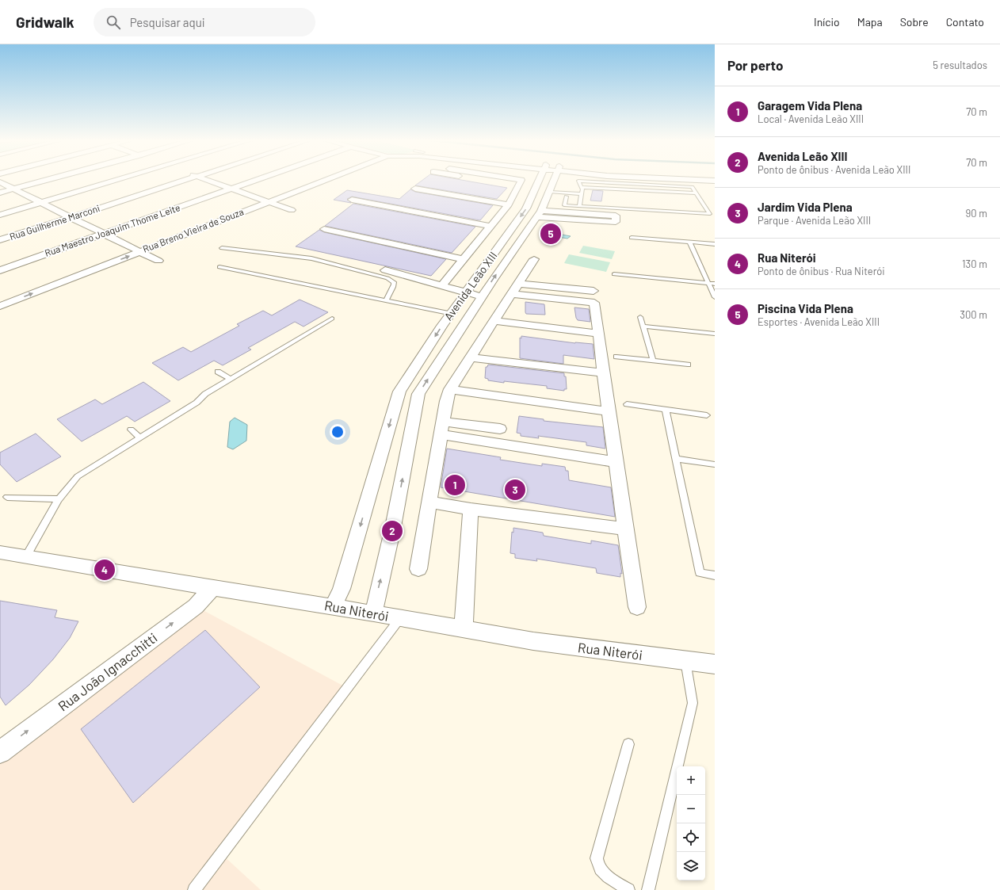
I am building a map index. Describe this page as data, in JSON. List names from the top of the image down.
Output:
{
  "streets": {
    "street": [
      "Rua Guilherme Marconi",
      "Rua Maestro Joaquim Thome Leite",
      "Rua Breno Vieira de Souza",
      "Avenida Leão XIII",
      "Rua Niterói",
      "Rua João Ignacchitti"
    ]
  },
  "crossings": [
    ["Avenida Leão XIII", "Rua Niterói"],
    ["Rua Niterói", "Rua João Ignacchitti"]
  ],
  "one_way": ["Rua João Ignacchitti"],
  "page": {
    "header": "Gridwalk",
    "search": "Pesquisar aqui",
    "nav": [
      "Início",
      "Mapa",
      "Sobre",
      "Contato"
    ],
    "heading": ["Por perto", "5 resultados"],
    "list": [
      {
        "mark": "1",
        "name": "Garagem Vida Plena",
        "note": "Local · Avenida Leão XIII",
        "value": "70 m"
      },
      {
        "mark": "2",
        "name": "Avenida Leão XIII",
        "note": "Ponto de ônibus · Avenida Leão XIII",
        "value": "70 m"
      },
      {
        "mark": "3",
        "name": "Jardim Vida Plena",
        "note": "Parque · Avenida Leão XIII",
        "value": "90 m"
      },
      {
        "mark": "4",
        "name": "Rua Niterói",
        "note": "Ponto de ônibus · Rua Niterói",
        "value": "130 m"
      },
      {
        "mark": "5",
        "name": "Piscina Vida Plena",
        "note": "Esportes · Avenida Leão XIII",
        "value": "300 m"
      }
    ],
    "pins": [
      "5",
      "1",
      "3",
      "2",
      "4"
    ],
    "map_buttons": ["+", "−"]
  }
}
